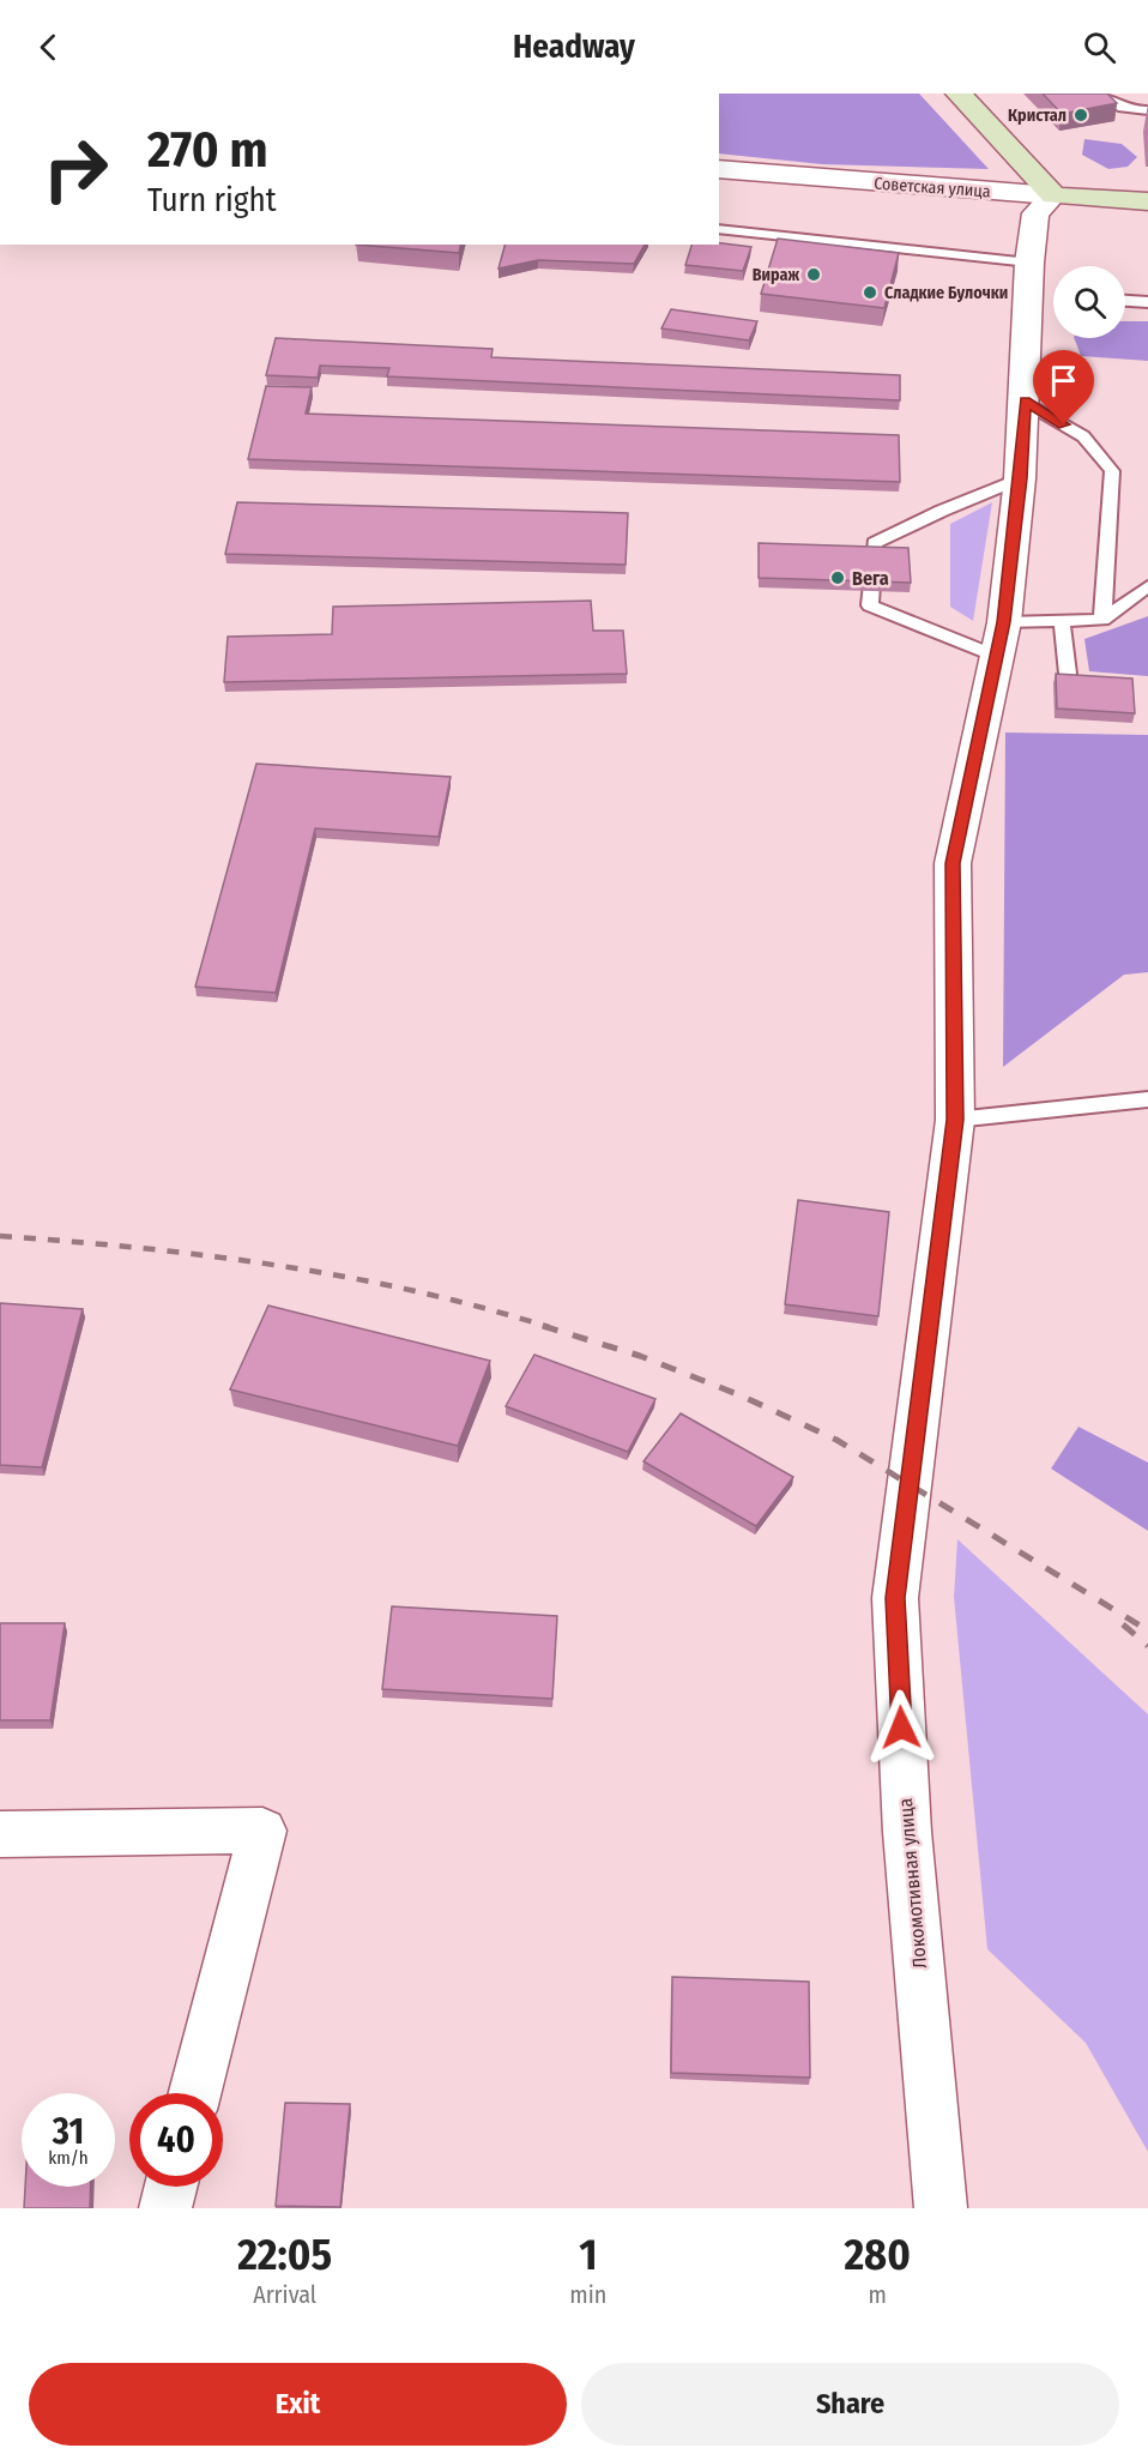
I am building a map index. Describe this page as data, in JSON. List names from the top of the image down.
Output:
{
  "streets": {
    "main road": ["Советская улица"],
    "street": ["Локомотивная улица"]
  },
  "crossings": [
    ["Советская улица", "Локомотивная улица"]
  ],
  "places": [
    "Кристал",
    "Вираж",
    "Сладкие Булочки",
    "Вега"
  ],
  "page": {
    "header": "Headway",
    "turn": ["270 m", "Turn right"],
    "speed": "31 km/h",
    "limit": "40",
    "eta": [
      "22:05",
      "Arrival",
      "1",
      "min",
      "280",
      "m"
    ],
    "buttons": ["Exit", "Share"]
  }
}
